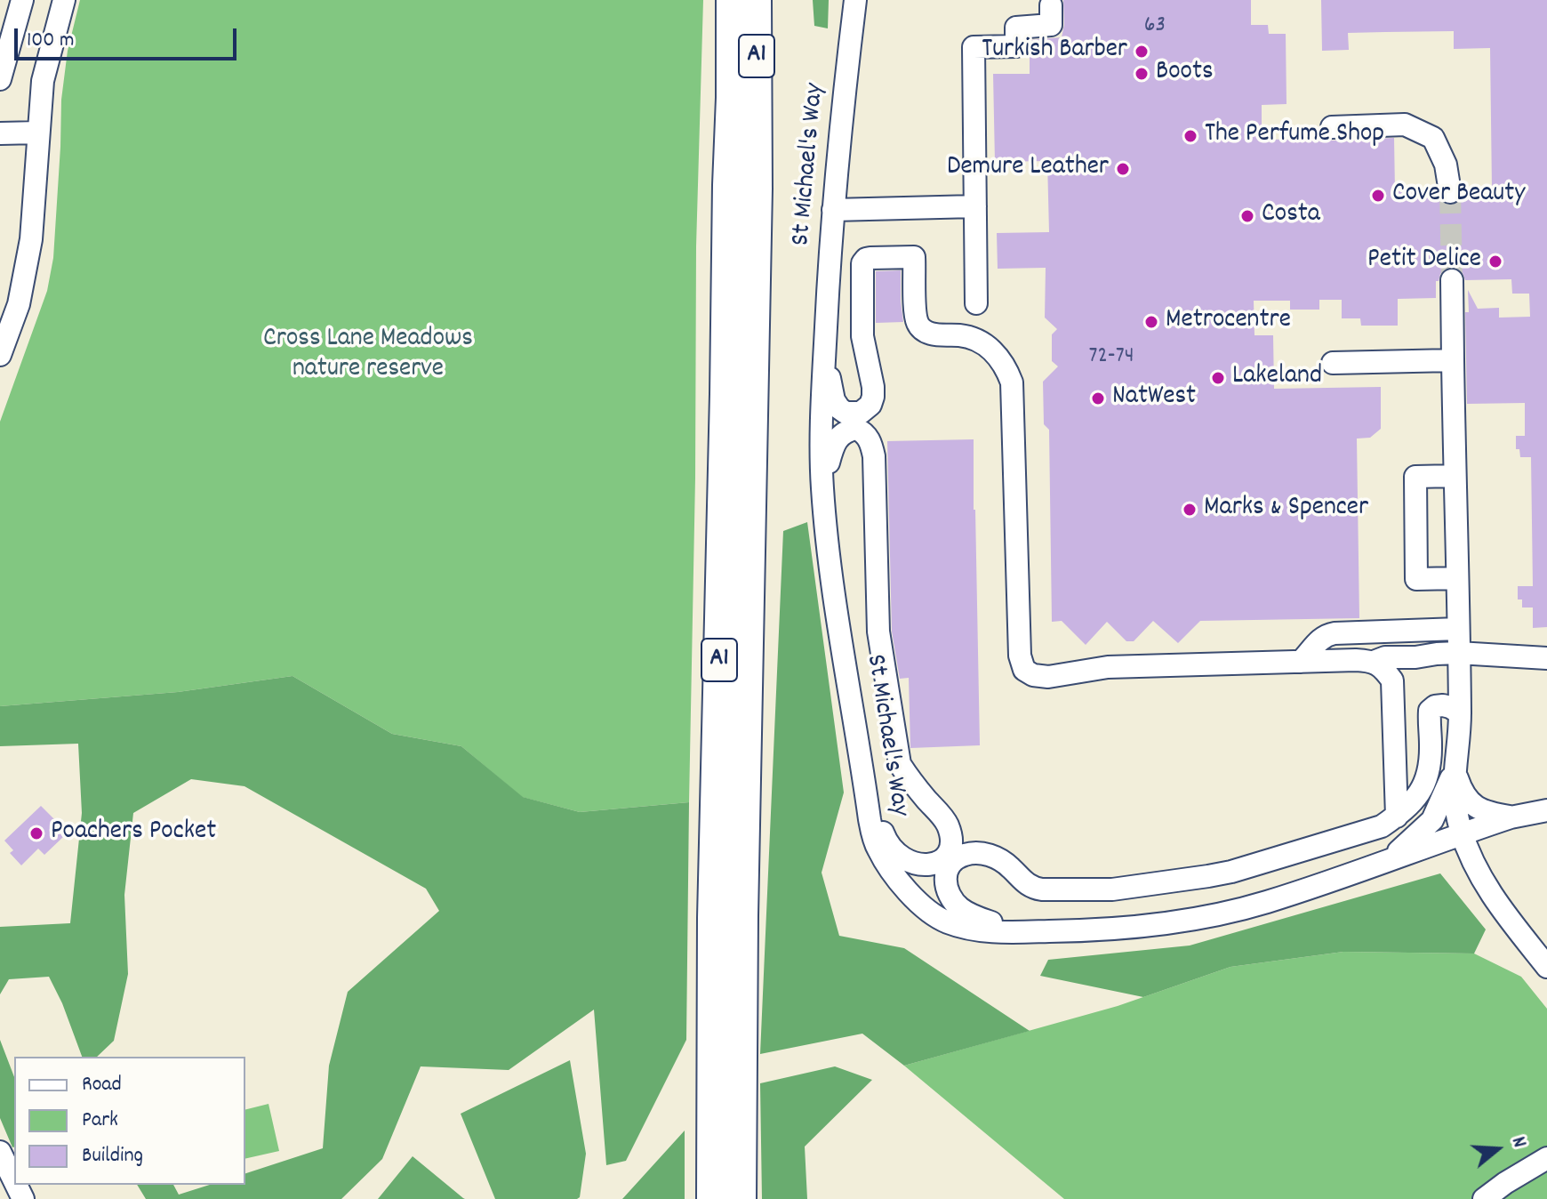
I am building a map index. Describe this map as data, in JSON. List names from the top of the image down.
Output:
{
  "streets": {
    "highway": ["A1"],
    "street": ["St Michael's Way"]
  },
  "parks": ["Cross Lane Meadows nature reserve"],
  "places": [
    "Turkish Barber",
    "Boots",
    "The Perfume Shop",
    "Demure Leather",
    "Cover Beauty",
    "Costa",
    "Petit Delice",
    "Metrocentre",
    "Lakeland",
    "NatWest",
    "Marks & Spencer",
    "Poachers Pocket"
  ],
  "house_numbers": ["63", "72-74"],
  "legend": ["Road", "Park", "Building"],
  "scale_bar": "100 m",
  "north": "right"
}
